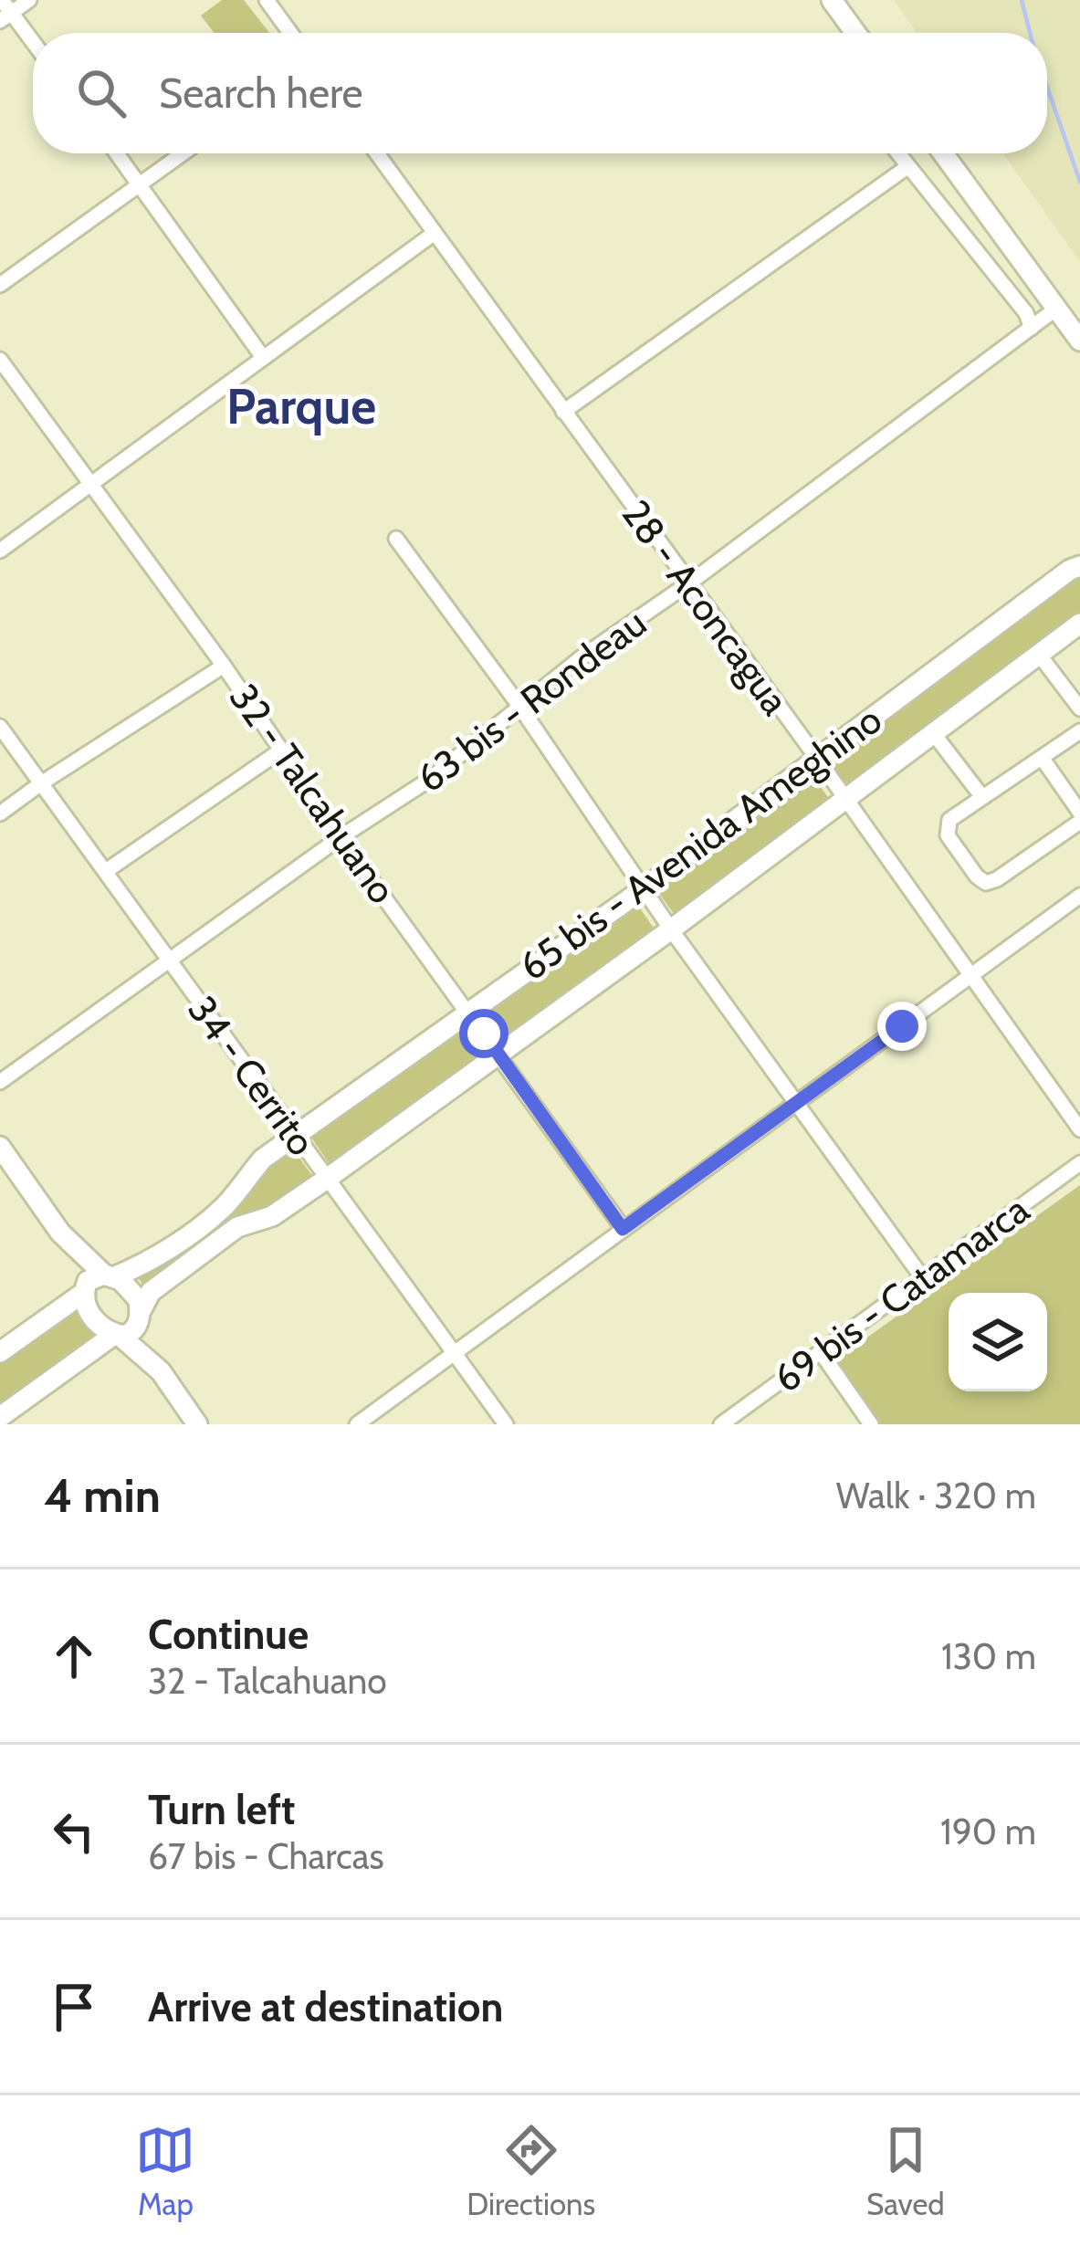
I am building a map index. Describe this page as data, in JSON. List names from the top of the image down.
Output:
{
  "streets": {
    "main road": ["65 bis - Avenida Ameghino"],
    "street": [
      "28 - Aconcagua",
      "63 bis - Rondeau",
      "32 - Talcahuano",
      "34 - Cerrito",
      "69 bis - Catamarca"
    ]
  },
  "crossings": [
    ["28 - Aconcagua", "63 bis - Rondeau"],
    ["28 - Aconcagua", "65 bis - Avenida Ameghino"],
    ["63 bis - Rondeau", "32 - Talcahuano"],
    ["63 bis - Rondeau", "34 - Cerrito"],
    ["32 - Talcahuano", "65 bis - Avenida Ameghino"],
    ["65 bis - Avenida Ameghino", "34 - Cerrito"]
  ],
  "districts": ["Parque"],
  "page": {
    "search": "Search here",
    "heading": ["4 min", "Walk · 320 m"],
    "list": [
      ["Continue", "32 - Talcahuano", "130 m"],
      ["Turn left", "67 bis - Charcas", "190 m"],
      "Arrive at destination"
    ],
    "nav": ["Map", "Directions", "Saved"]
  }
}
